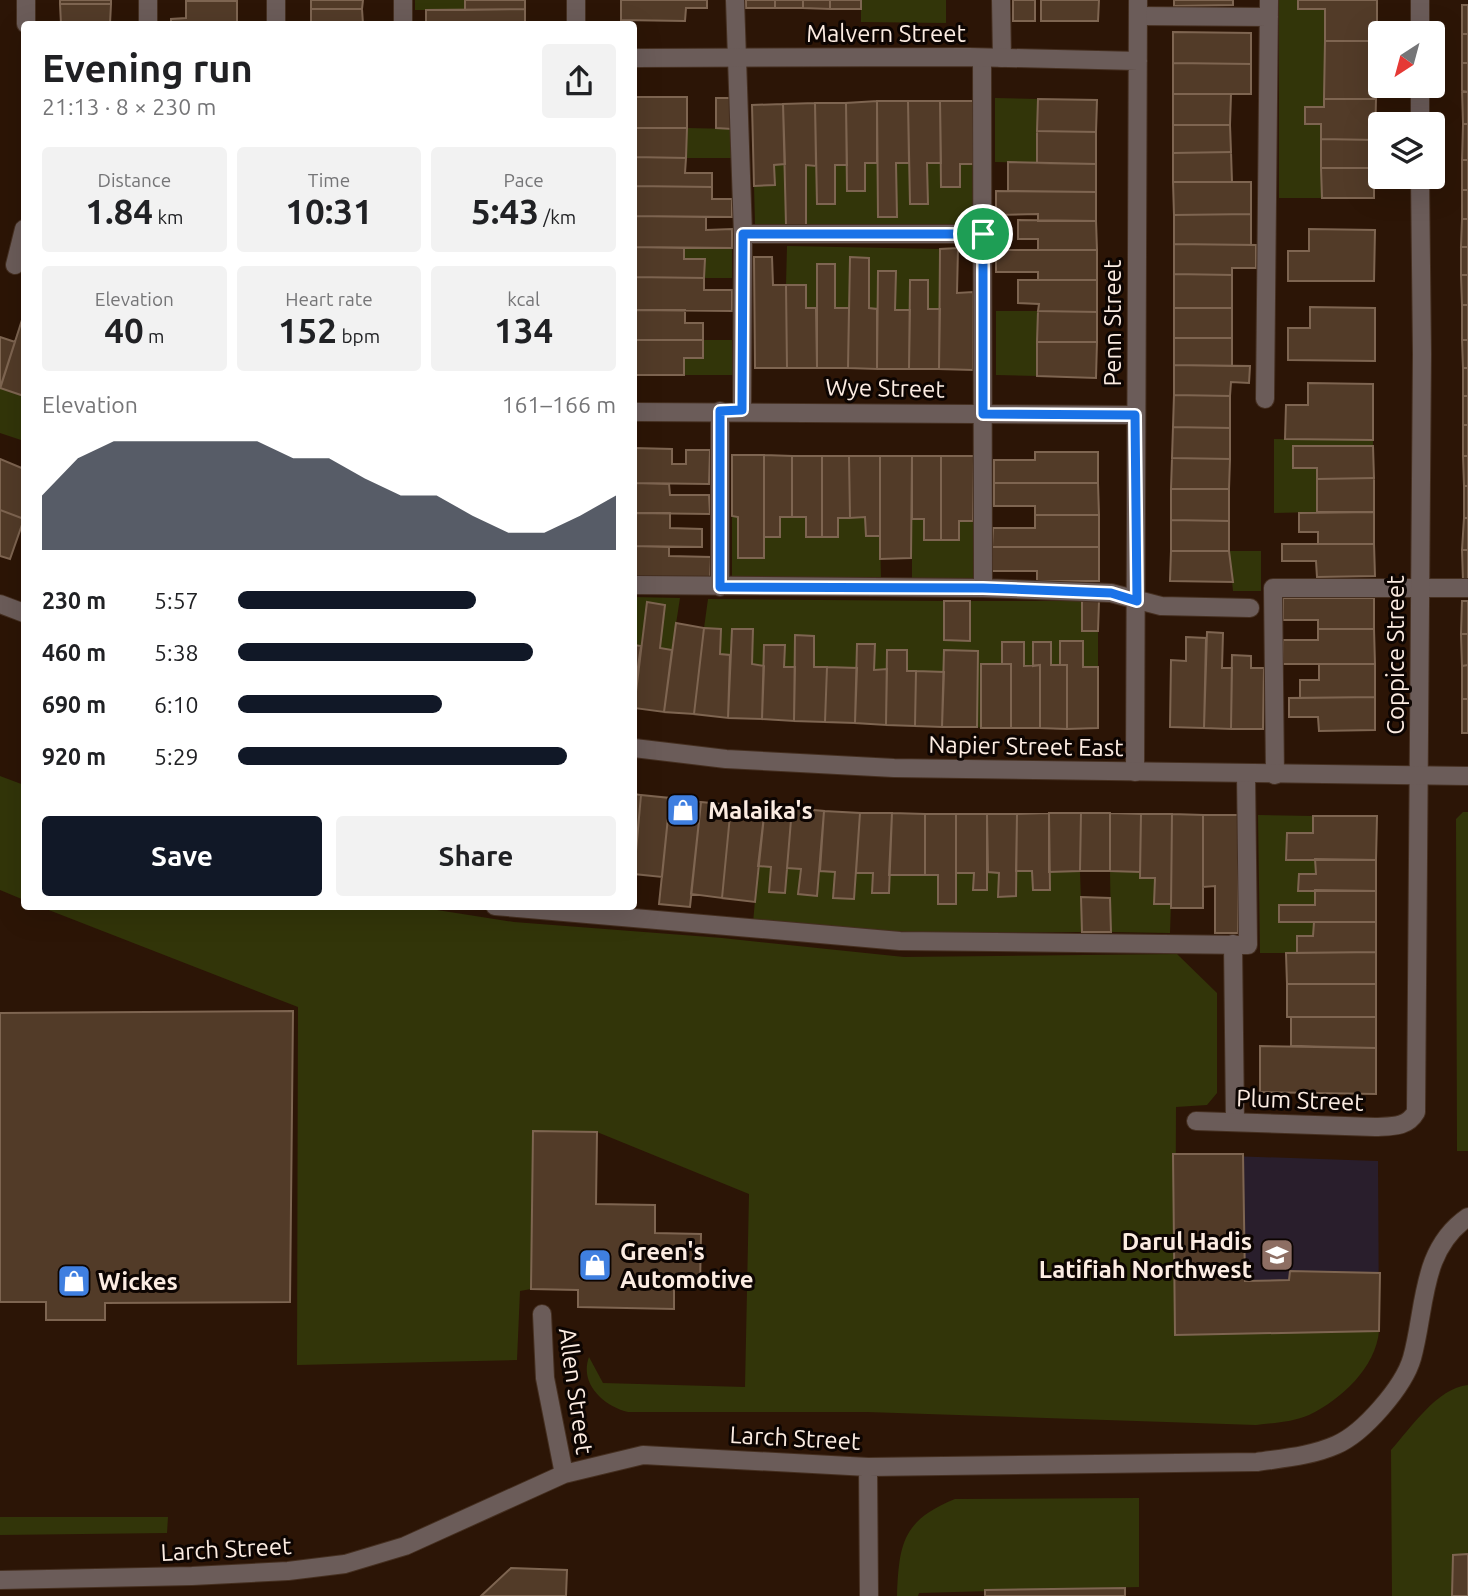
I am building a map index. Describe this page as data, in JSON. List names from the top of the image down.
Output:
{
  "streets": {
    "street": [
      "Malvern Street",
      "Penn Street",
      "Wye Street",
      "Coppice Street",
      "Napier Street East",
      "Plum Street",
      "Allen Street",
      "Larch Street"
    ]
  },
  "crossings": [
    ["Malvern Street", "Penn Street"],
    ["Penn Street", "Wye Street"],
    ["Penn Street", "Napier Street East"],
    ["Coppice Street", "Napier Street East"],
    ["Coppice Street", "Plum Street"],
    ["Allen Street", "Larch Street"]
  ],
  "places": {
    "shop": ["Malaika's", "Green's Automotive", "Wickes"],
    "school or university": ["Darul Hadis Latifiah Northwest"]
  },
  "north": "bottom left",
  "page": {
    "heading": ["Evening run", "21:13 · 8 × 230 m"],
    "stats": [
      ["Distance", "1.84 km"],
      ["Time", "10:31"],
      ["Pace", "5:43 /km"],
      ["Elevation", "40 m"],
      ["Heart rate", "152 bpm"],
      ["kcal", "134"]
    ],
    "chart": ["Elevation", "161–166 m"],
    "list": [
      {
        "name": "230 m",
        "note": "5:57"
      },
      {
        "name": "460 m",
        "note": "5:38"
      },
      {
        "name": "690 m",
        "note": "6:10"
      },
      {
        "name": "920 m",
        "note": "5:29"
      }
    ],
    "buttons": ["Save", "Share"]
  }
}
